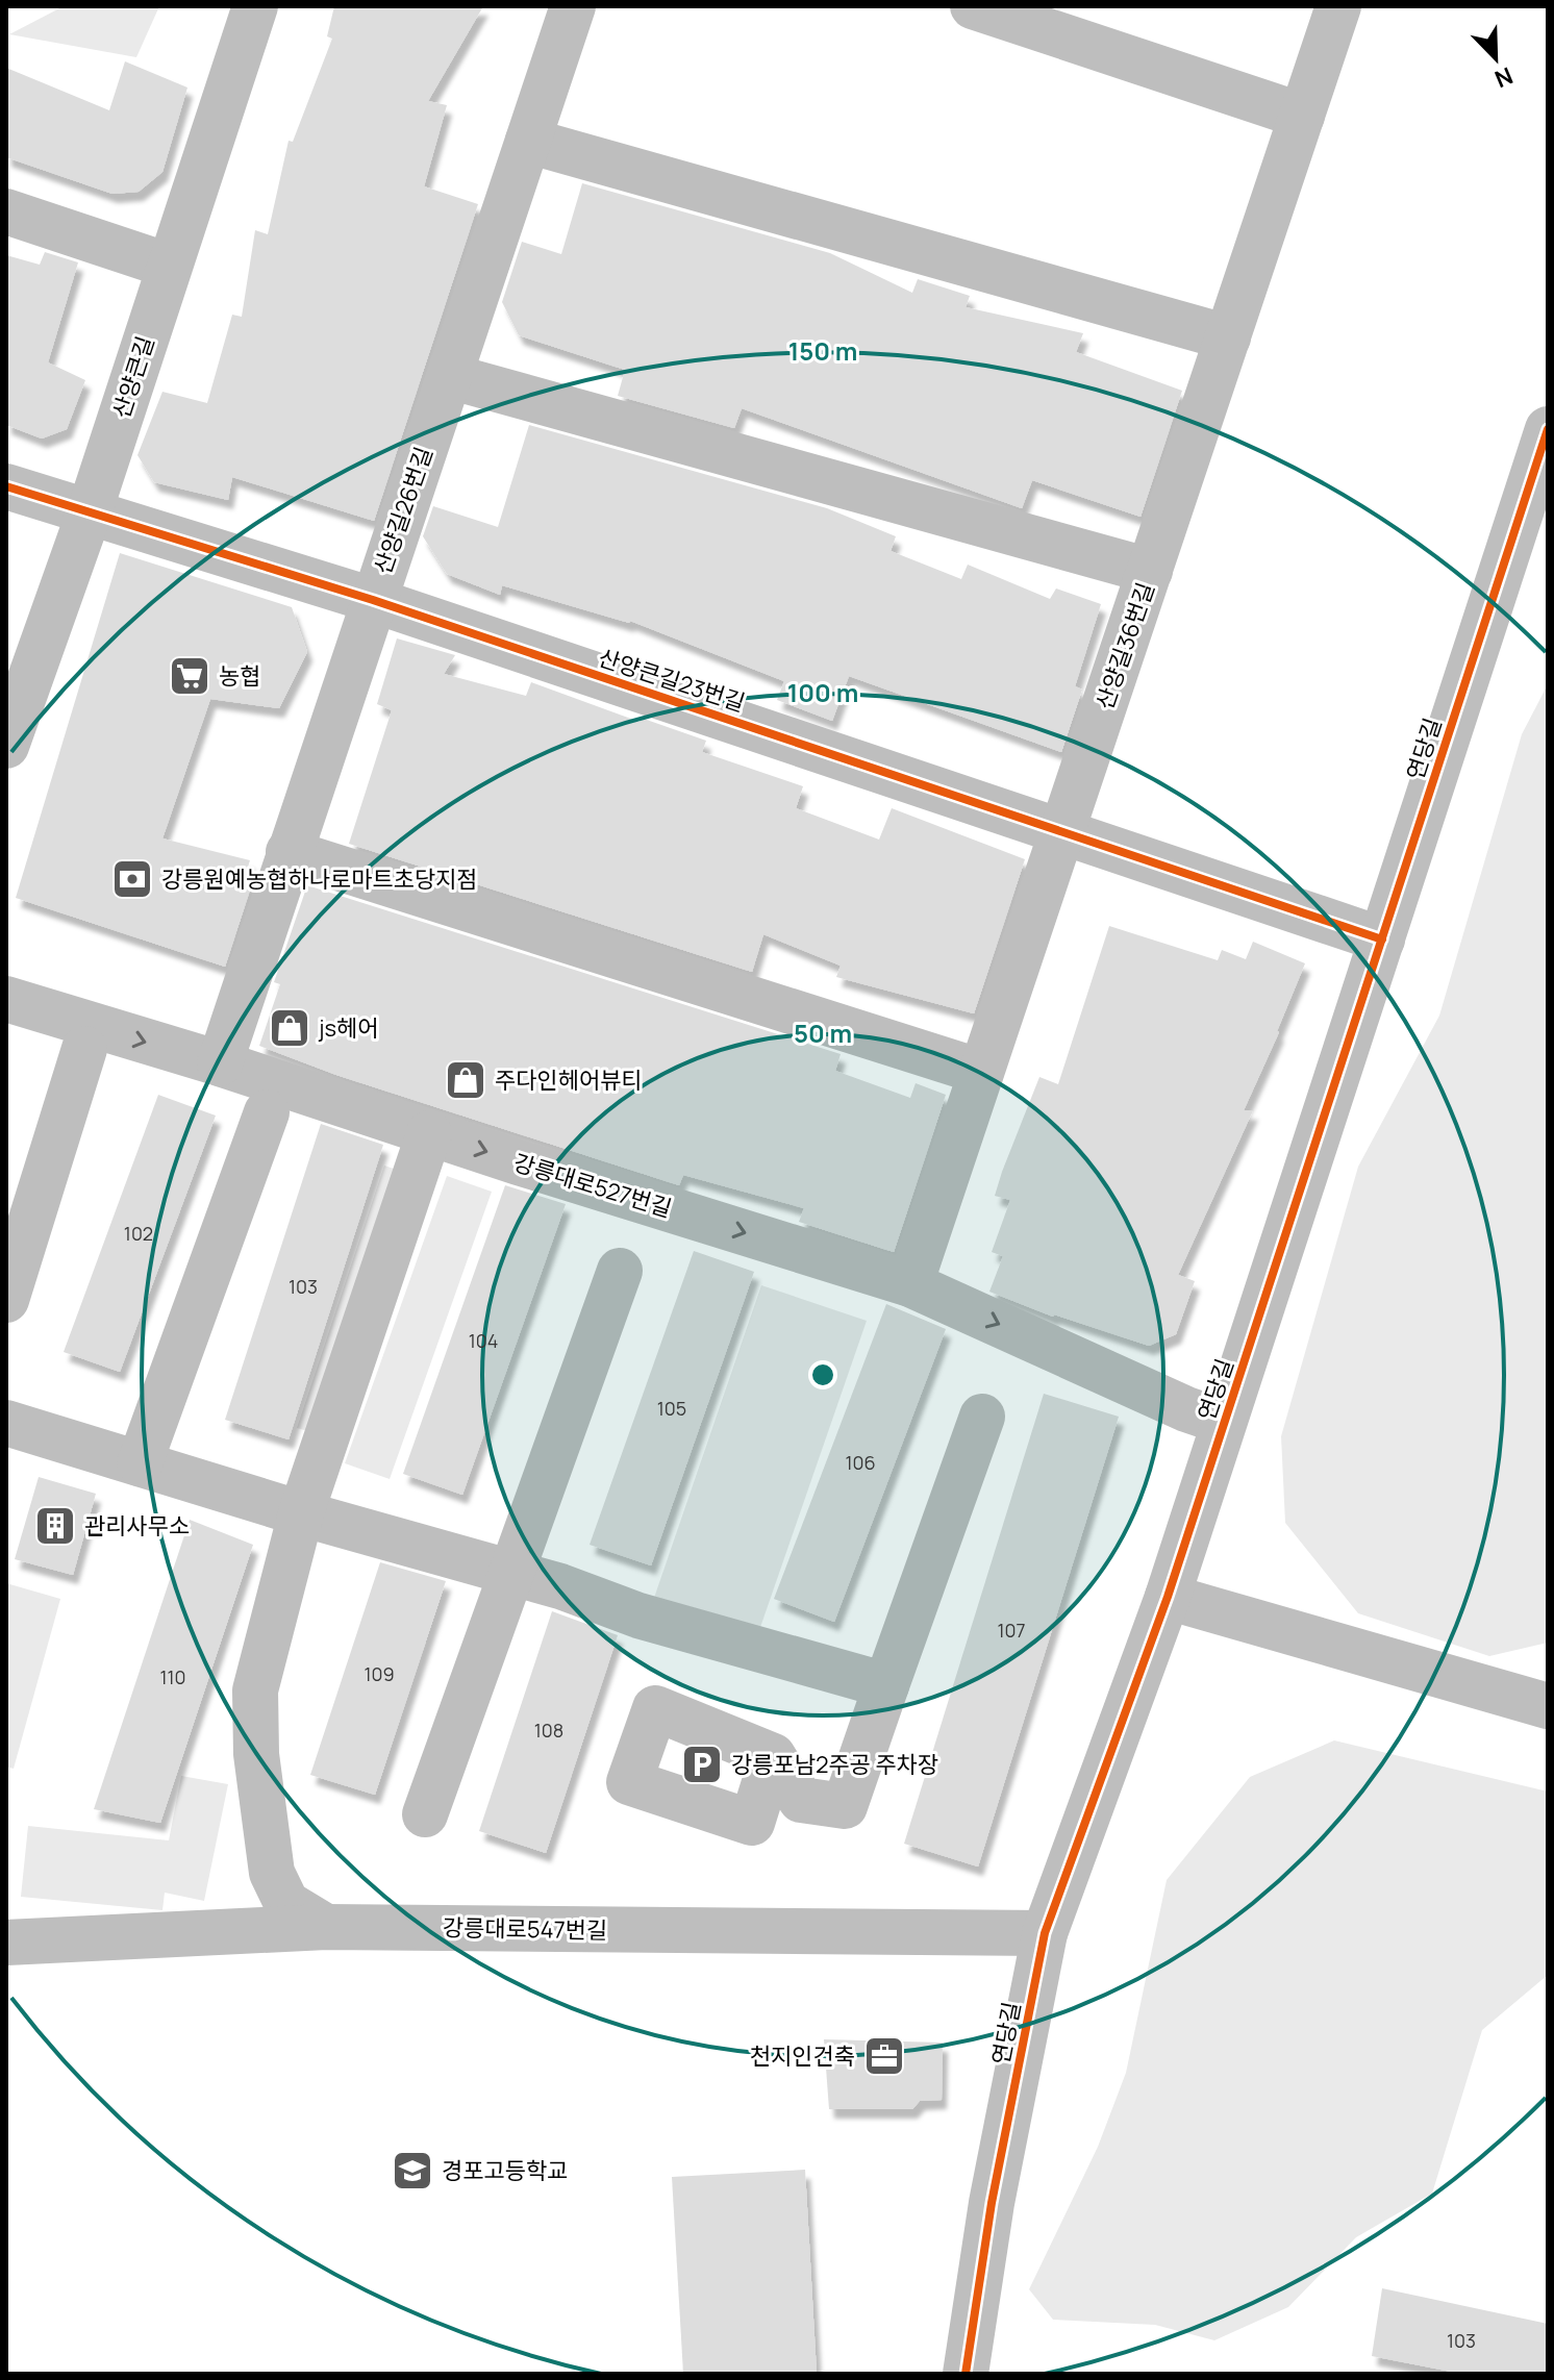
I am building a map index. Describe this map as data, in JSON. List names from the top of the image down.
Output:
{
  "streets": {
    "street": [
      "산양큰길",
      "산양길26번길",
      "산양길36번길",
      "산양큰길23번길",
      "연당길",
      "강릉대로527번길",
      "강릉대로547번길"
    ]
  },
  "crossings": [
    ["산양큰길", "산양큰길23번길"],
    ["산양길26번길", "산양큰길23번길"],
    ["산양길26번길", "강릉대로527번길"],
    ["산양길36번길", "산양큰길23번길"],
    ["산양길36번길", "강릉대로527번길"],
    ["산양큰길23번길", "연당길"],
    ["연당길", "강릉대로527번길"],
    ["연당길", "강릉대로547번길"]
  ],
  "places": {
    "supermarket": ["농협"],
    "bank": ["강릉원예농협하나로마트초당지점"],
    "shop": ["js헤어", "주다인헤어뷰티"],
    "building": ["관리사무소"],
    "parking": ["강릉포남2주공 주차장"],
    "office": ["천지인건축"],
    "school or university": ["경포고등학교"]
  },
  "house_numbers": [
    "102",
    "103",
    "104",
    "105",
    "106",
    "107",
    "109",
    "110",
    "108",
    "103"
  ],
  "north": "bottom right",
  "rings": ["150 m", "100 m", "50 m"]
}
